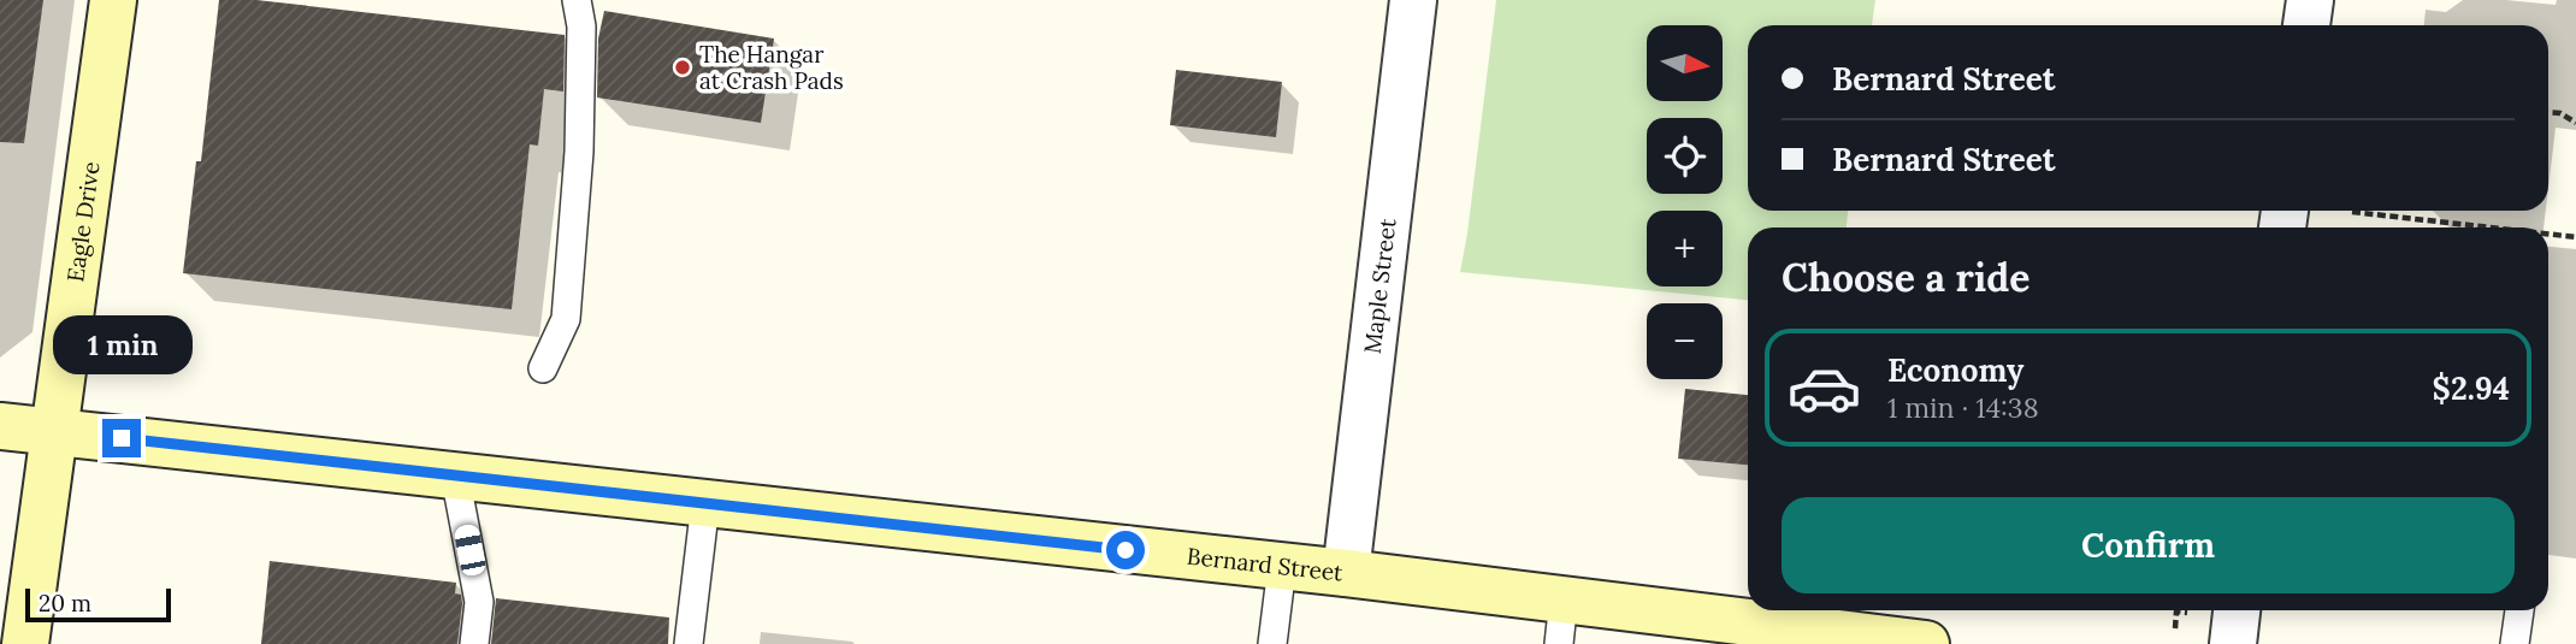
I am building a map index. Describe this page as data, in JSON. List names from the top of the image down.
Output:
{
  "streets": {
    "street": ["Eagle Drive", "Maple Street", "Bernard Street"]
  },
  "crossings": [
    ["Eagle Drive", "Bernard Street"],
    ["Maple Street", "Bernard Street"]
  ],
  "places": ["The Hangar at Crash Pads"],
  "scale_bar": "20 m",
  "north": "right",
  "page": {
    "map_buttons": ["+", "−"],
    "banner": ["Bernard Street", "Bernard Street"],
    "heading": "Choose a ride",
    "bubble": "1 min",
    "list": [
      {
        "name": "Economy",
        "note": "1 min · 14:38",
        "value": "$2.94"
      }
    ],
    "buttons": "Confirm",
    "scale": "20 m"
  }
}
